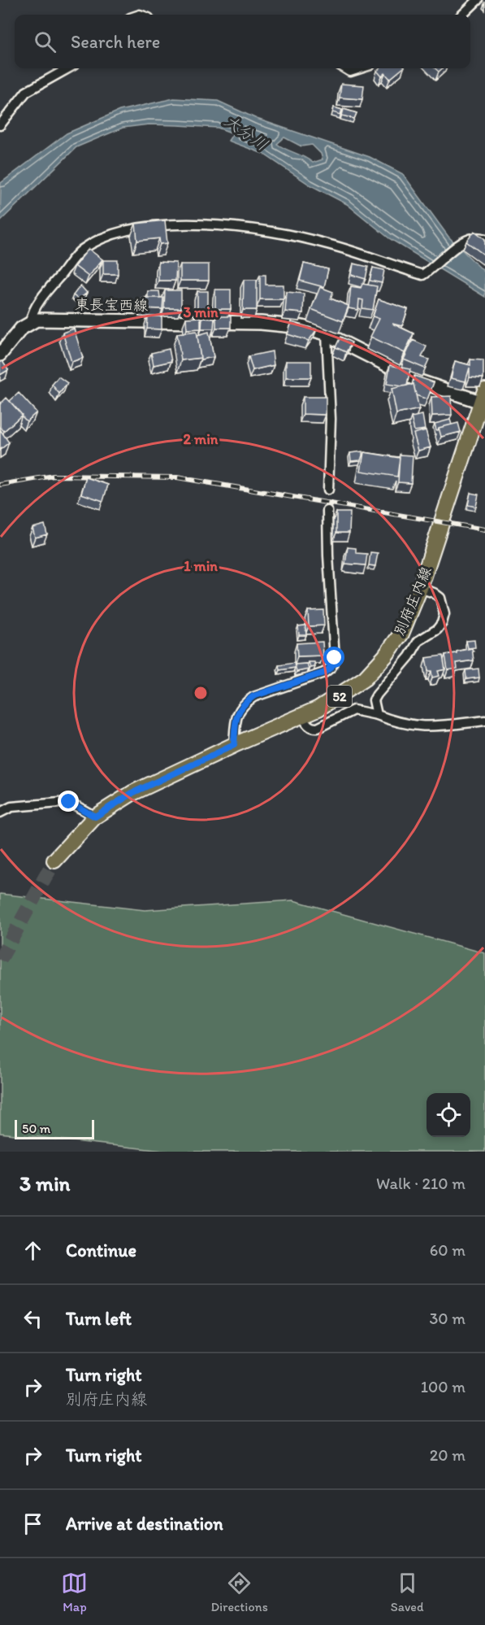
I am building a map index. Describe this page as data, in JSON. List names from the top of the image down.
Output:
{
  "streets": {
    "main road": ["東長宝西線", "別府庄内線", "52"]
  },
  "crossings": [
    ["東長宝西線", "別府庄内線"]
  ],
  "water": ["大分川"],
  "scale_bar": "50 m",
  "page": {
    "search": "Search here",
    "scale": "50 m",
    "heading": ["3 min", "Walk · 210 m"],
    "list": [
      ["Continue", "60 m"],
      ["Turn left", "30 m"],
      ["Turn right", "別府庄内線", "100 m"],
      ["Turn right", "20 m"],
      "Arrive at destination"
    ],
    "nav": ["Map", "Directions", "Saved"]
  },
  "rings": ["3 min", "2 min", "1 min"]
}
